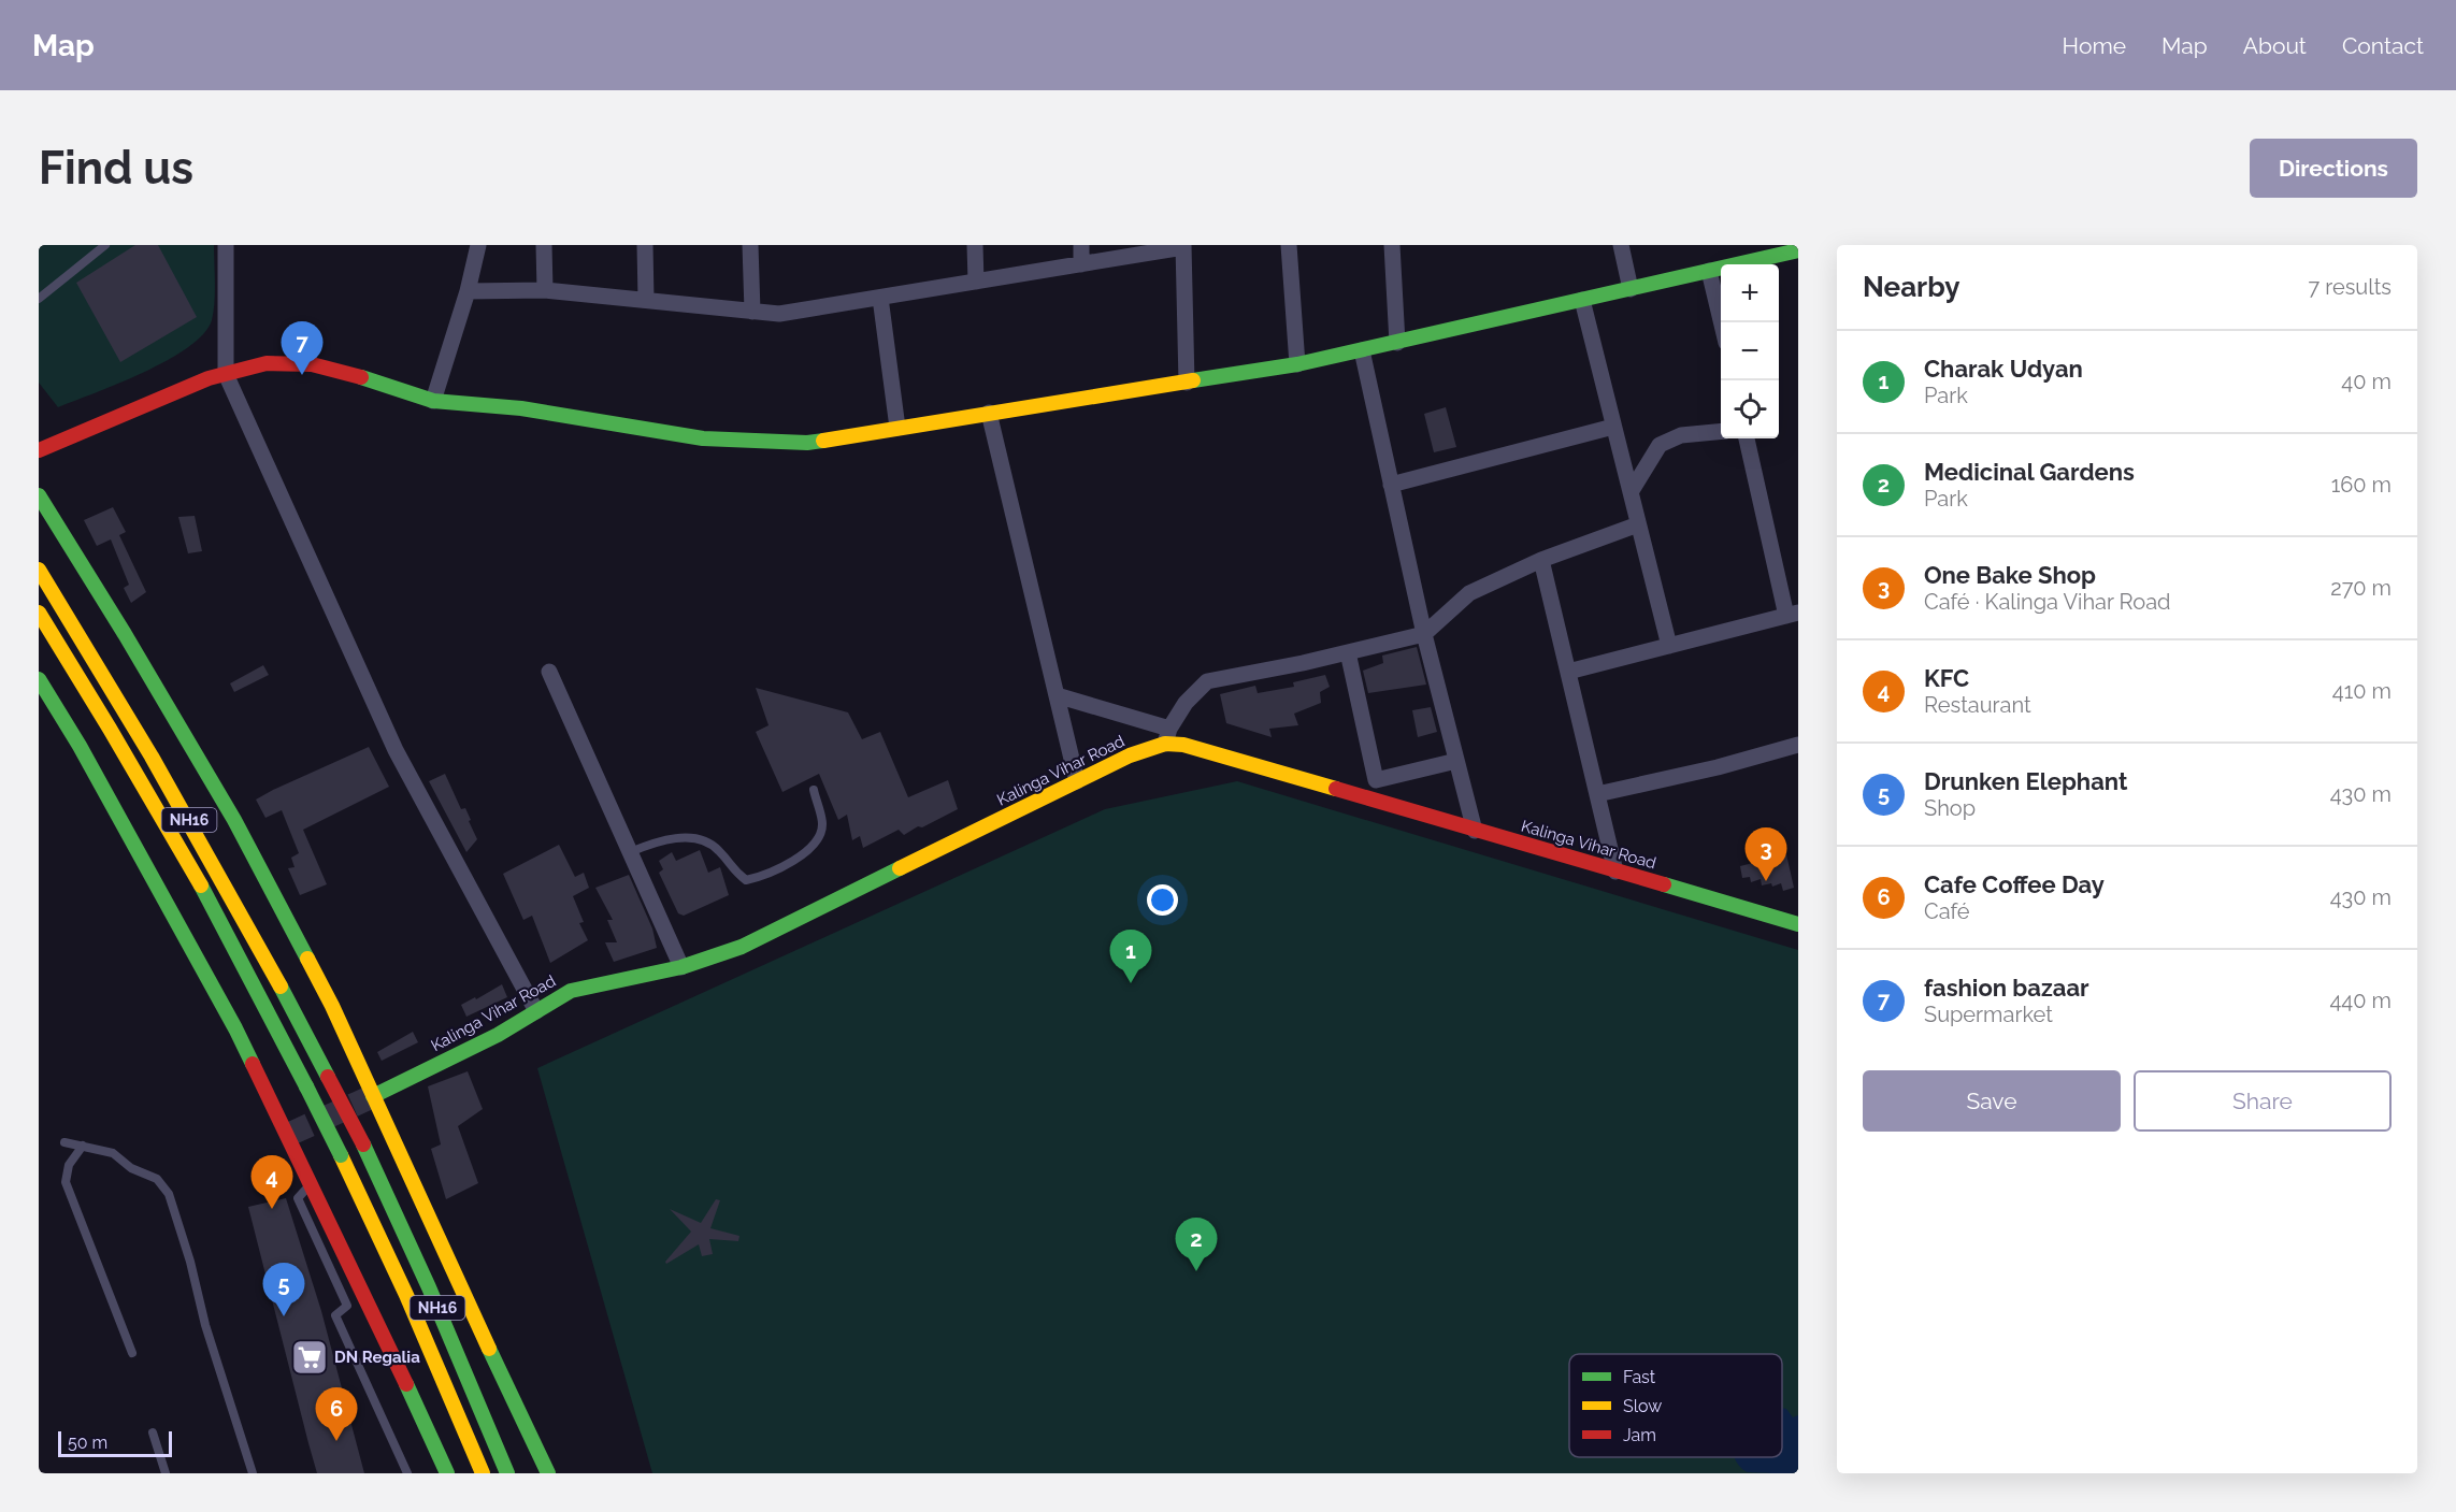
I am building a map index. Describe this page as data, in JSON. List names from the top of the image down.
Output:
{
  "streets": {
    "main road": ["Kalinga Vihar Road", "NH16"]
  },
  "places": {
    "supermarket": ["DN Regalia"]
  },
  "legend": ["Fast", "Slow", "Jam"],
  "scale_bar": "50 m",
  "page": {
    "header": "Map",
    "nav": [
      "Home",
      "Map",
      "About",
      "Contact"
    ],
    "buttons": [
      "Directions",
      ["Save", "Share"]
    ],
    "title": "Find us",
    "heading": ["Nearby", "7 results"],
    "map_buttons": ["+", "−"],
    "pins": [
      "7",
      "3",
      "1",
      "4",
      "2",
      "5",
      "6"
    ],
    "list": [
      {
        "mark": "1",
        "name": "Charak Udyan",
        "note": "Park",
        "value": "40 m"
      },
      {
        "mark": "2",
        "name": "Medicinal Gardens",
        "note": "Park",
        "value": "160 m"
      },
      {
        "mark": "3",
        "name": "One Bake Shop",
        "note": "Café · Kalinga Vihar Road",
        "value": "270 m"
      },
      {
        "mark": "4",
        "name": "KFC",
        "note": "Restaurant",
        "value": "410 m"
      },
      {
        "mark": "5",
        "name": "Drunken Elephant",
        "note": "Shop",
        "value": "430 m"
      },
      {
        "mark": "6",
        "name": "Cafe Coffee Day",
        "note": "Café",
        "value": "430 m"
      },
      {
        "mark": "7",
        "name": "fashion bazaar",
        "note": "Supermarket",
        "value": "440 m"
      }
    ],
    "scale": "50 m"
  }
}
